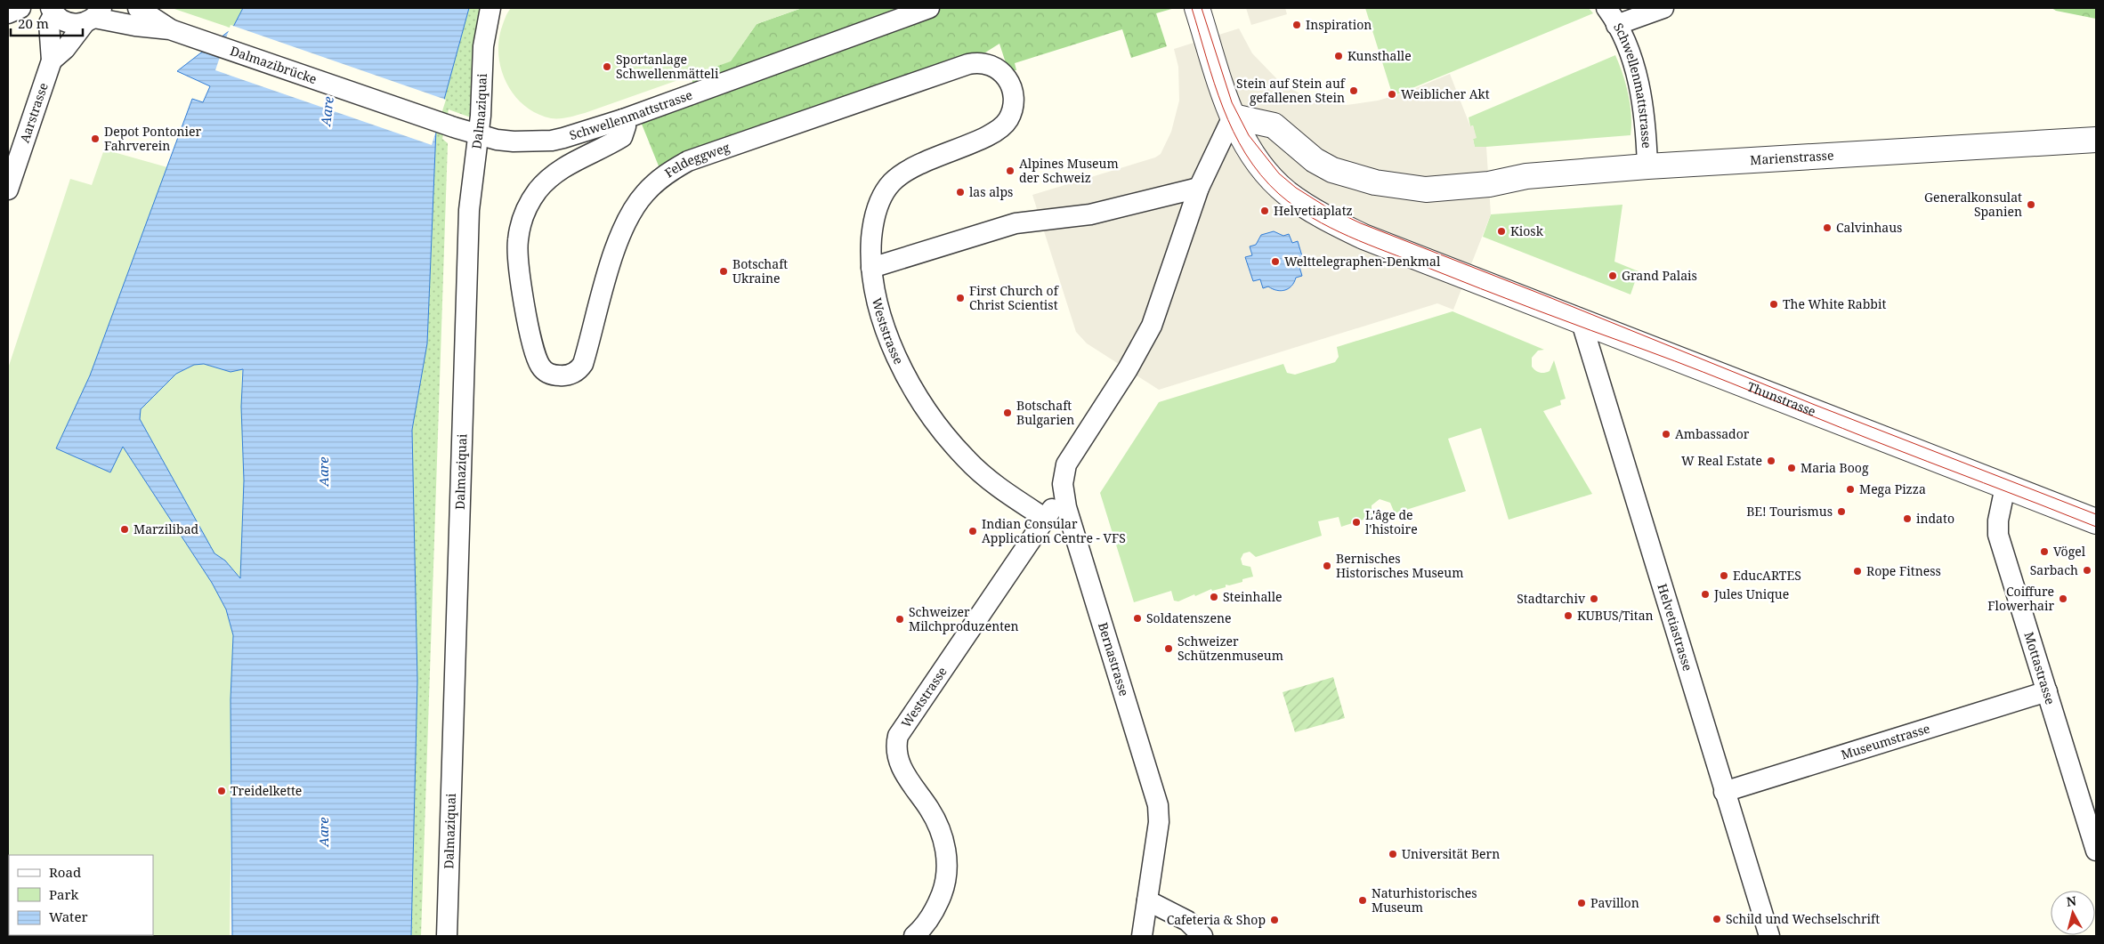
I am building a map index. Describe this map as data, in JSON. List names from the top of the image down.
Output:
{
  "streets": {
    "street": [
      "Dalmazibrücke",
      "Schwellenmattstrasse",
      "Dalmaziquai",
      "Aarstrasse",
      "Marienstrasse",
      "Feldeggweg",
      "Weststrasse",
      "Thunstrasse",
      "Helvetiastrasse",
      "Bernastrasse",
      "Mottastrasse",
      "Museumstrasse"
    ]
  },
  "crossings": [
    ["Dalmazibrücke", "Schwellenmattstrasse"],
    ["Dalmazibrücke", "Dalmaziquai"],
    ["Dalmazibrücke", "Aarstrasse"],
    ["Schwellenmattstrasse", "Dalmaziquai"],
    ["Schwellenmattstrasse", "Marienstrasse"],
    ["Schwellenmattstrasse", "Feldeggweg"],
    ["Marienstrasse", "Thunstrasse"],
    ["Feldeggweg", "Weststrasse"],
    ["Weststrasse", "Bernastrasse"],
    ["Thunstrasse", "Helvetiastrasse"],
    ["Thunstrasse", "Mottastrasse"],
    ["Helvetiastrasse", "Museumstrasse"],
    ["Mottastrasse", "Museumstrasse"]
  ],
  "water": ["Aare"],
  "places": [
    "Inspiration",
    "Kunsthalle",
    "Sportanlage Schwellenmätteli",
    "Stein auf Stein auf gefallenen Stein",
    "Weiblicher Akt",
    "Depot Pontonier Fahrverein",
    "Alpines Museum der Schweiz",
    "las alps",
    "Generalkonsulat Spanien",
    "Helvetiaplatz",
    "Calvinhaus",
    "Kiosk",
    "Welttelegraphen-Denkmal",
    "Botschaft Ukraine",
    "Grand Palais",
    "First Church of Christ Scientist",
    "The White Rabbit",
    "Botschaft Bulgarien",
    "Ambassador",
    "W Real Estate",
    "Maria Boog",
    "Mega Pizza",
    "BE! Tourismus",
    "indato",
    "L'âge de l'histoire",
    "Marzilibad",
    "Indian Consular Application Centre - VFS",
    "Vögel",
    "Bernisches Historisches Museum",
    "Sarbach",
    "Rope Fitness",
    "EducARTES",
    "Jules Unique",
    "Steinhalle",
    "Stadtarchiv",
    "Coiffure Flowerhair",
    "KUBUS/Titan",
    "Soldatenszene",
    "Schweizer Milchproduzenten",
    "Schweizer Schützenmuseum",
    "Treidelkette",
    "Universität Bern",
    "Naturhistorisches Museum",
    "Pavillon",
    "Schild und Wechselschrift",
    "Cafeteria & Shop"
  ],
  "legend": ["Road", "Park", "Water"],
  "scale_bar": "20 m",
  "north": "top"
}
